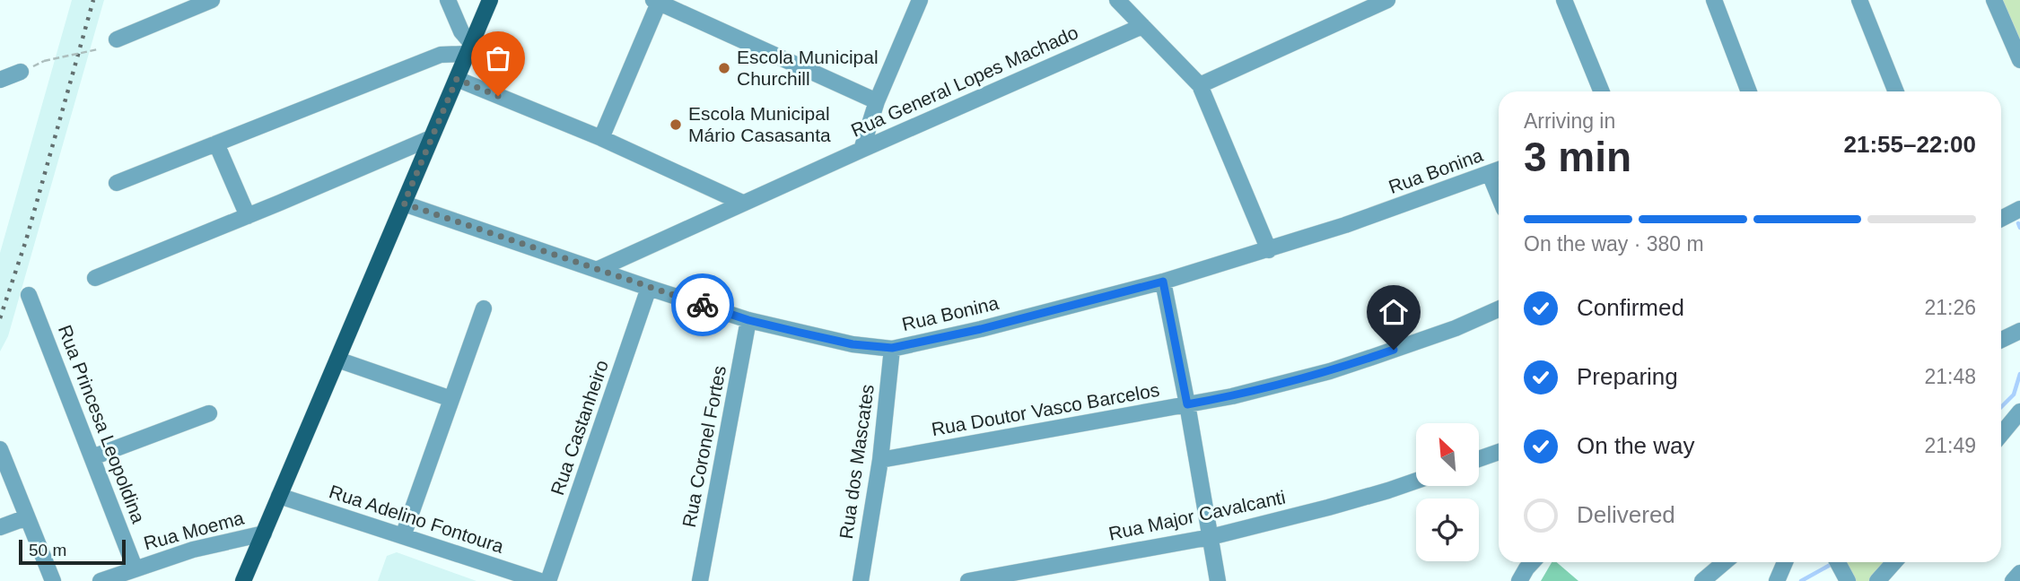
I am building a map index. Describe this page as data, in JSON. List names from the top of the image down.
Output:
{
  "streets": {
    "street": [
      "Rua General Lopes Machado",
      "Rua Bonina",
      "Rua Doutor Vasco Barcelos",
      "Rua Princesa Leopoldina",
      "Rua Castanheiro",
      "Rua Coronel Fortes",
      "Rua dos Mascates",
      "Rua Major Cavalcanti",
      "Rua Adelino Fontoura",
      "Rua Moema"
    ]
  },
  "crossings": [
    ["Rua General Lopes Machado", "Rua Bonina"],
    ["Rua Bonina", "Rua Castanheiro"],
    ["Rua Bonina", "Rua Coronel Fortes"],
    ["Rua Bonina", "Rua dos Mascates"],
    ["Rua Doutor Vasco Barcelos", "Rua dos Mascates"],
    ["Rua Princesa Leopoldina", "Rua Moema"]
  ],
  "places": ["Escola Municipal Churchill", "Escola Municipal Mário Casasanta"],
  "scale_bar": "50 m",
  "north": "top left",
  "page": {
    "heading": ["3 min", "Arriving in", "21:55–22:00"],
    "bar": "On the way · 380 m",
    "list": [
      ["Confirmed", "21:26"],
      ["Preparing", "21:48"],
      ["On the way", "21:49"],
      "Delivered"
    ],
    "scale": "50 m"
  }
}
